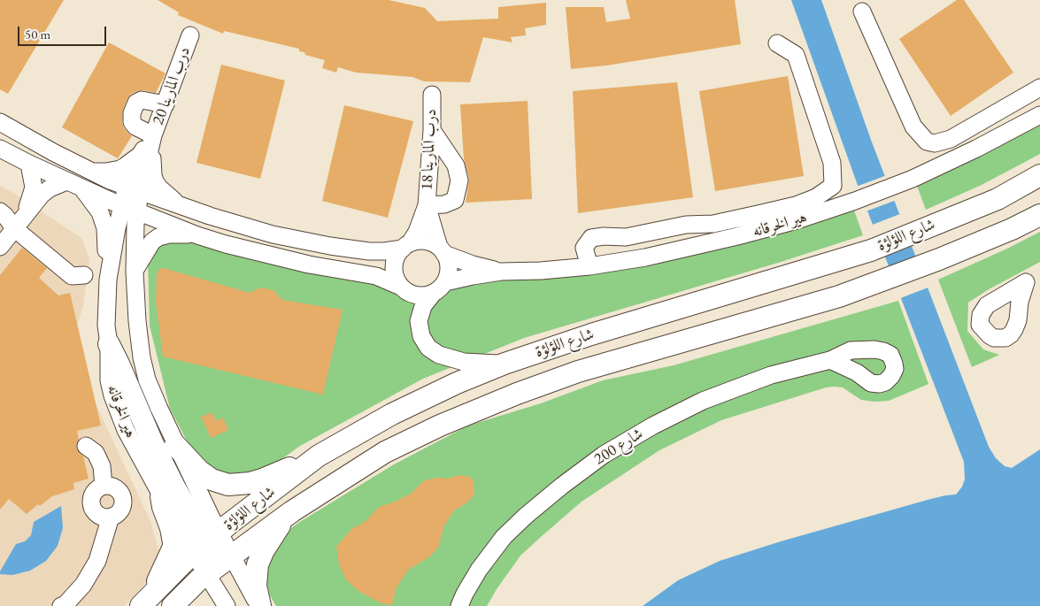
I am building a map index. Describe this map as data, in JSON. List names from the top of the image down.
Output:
{
  "streets": {
    "main road": ["شارع اللؤلؤة"],
    "street": [
      "درب المارينا 20",
      "درب المارينا 18",
      "هير الخرقانه",
      "شارع 200"
    ]
  },
  "crossings": [
    ["درب المارينا 20", "هير الخرقانه"],
    ["درب المارينا 18", "هير الخرقانه"],
    ["هير الخرقانه", "شارع اللؤلؤة"]
  ],
  "scale_bar": "50 m"
}
